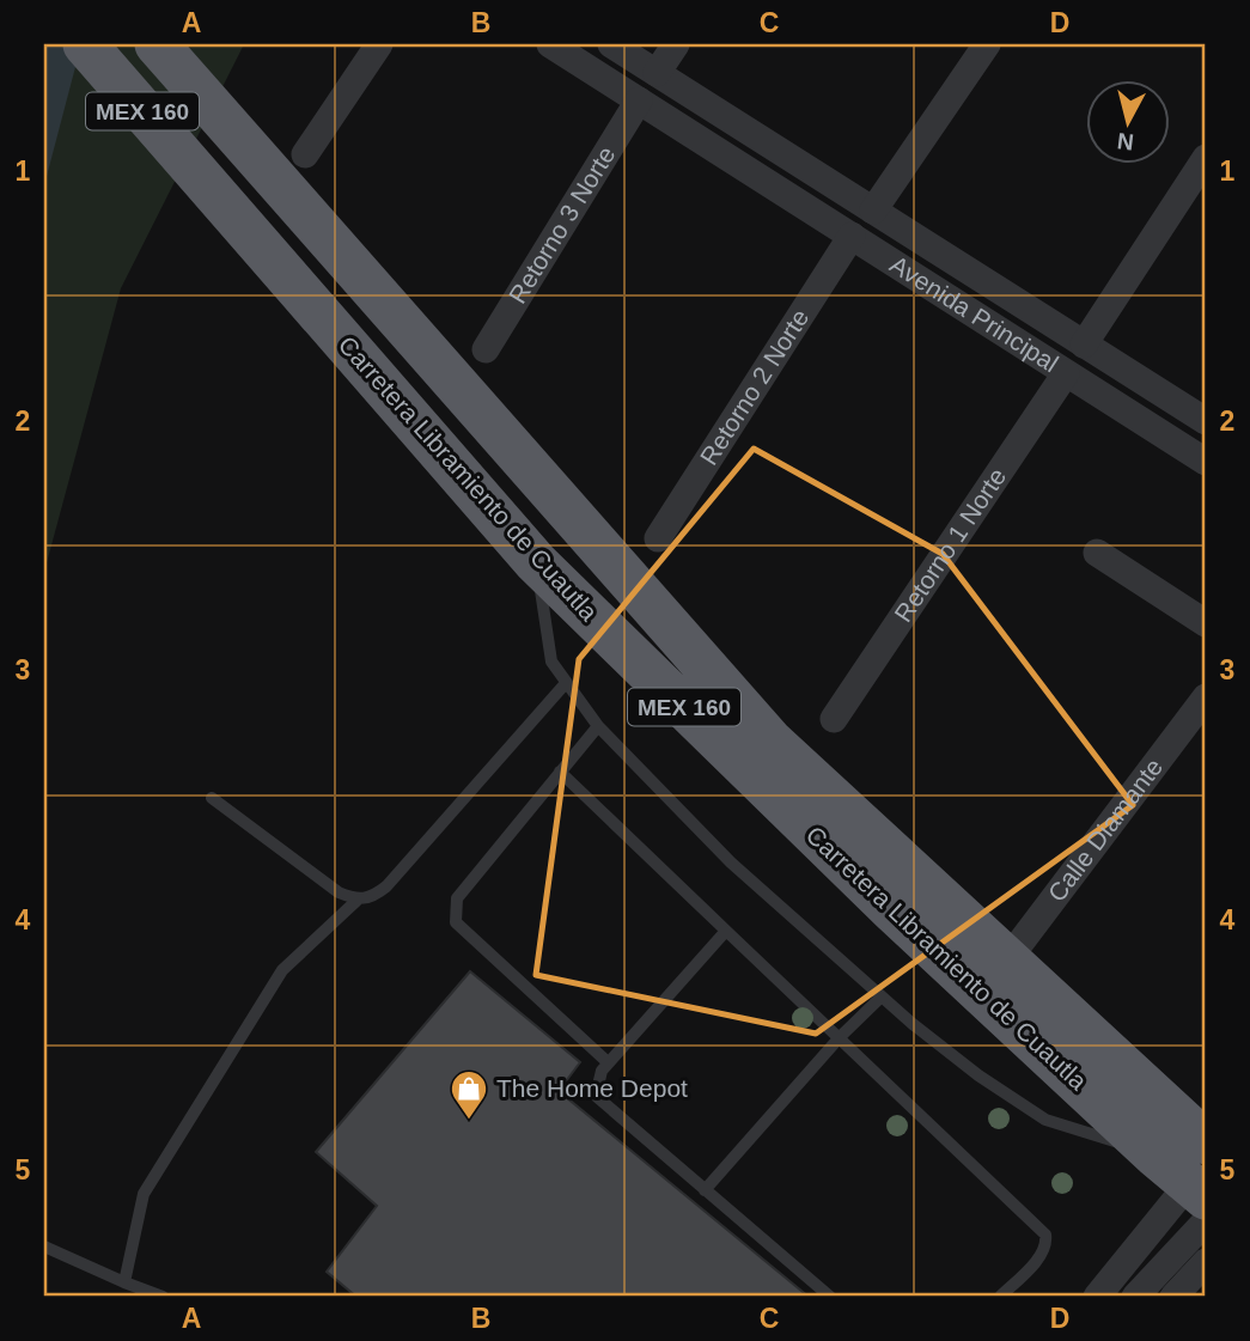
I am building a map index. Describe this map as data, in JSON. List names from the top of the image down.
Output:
{
  "streets": {
    "highway": ["MEX 160", "Carretera Libramiento de Cuautla"],
    "street": [
      "Retorno 3 Norte",
      "Avenida Principal",
      "Retorno 2 Norte",
      "Retorno 1 Norte",
      "Calle Diamante"
    ]
  },
  "crossings": [
    ["Retorno 3 Norte", "Avenida Principal"],
    ["Avenida Principal", "Retorno 2 Norte"],
    ["Avenida Principal", "Retorno 1 Norte"],
    ["Carretera Libramiento de Cuautla", "Calle Diamante"]
  ],
  "places": {
    "shop": ["The Home Depot"]
  },
  "north": "bottom",
  "grid": {
    "columns": [
      "A",
      "B",
      "C",
      "D"
    ],
    "rows": [
      "1",
      "2",
      "3",
      "4",
      "5"
    ]
  }
}
